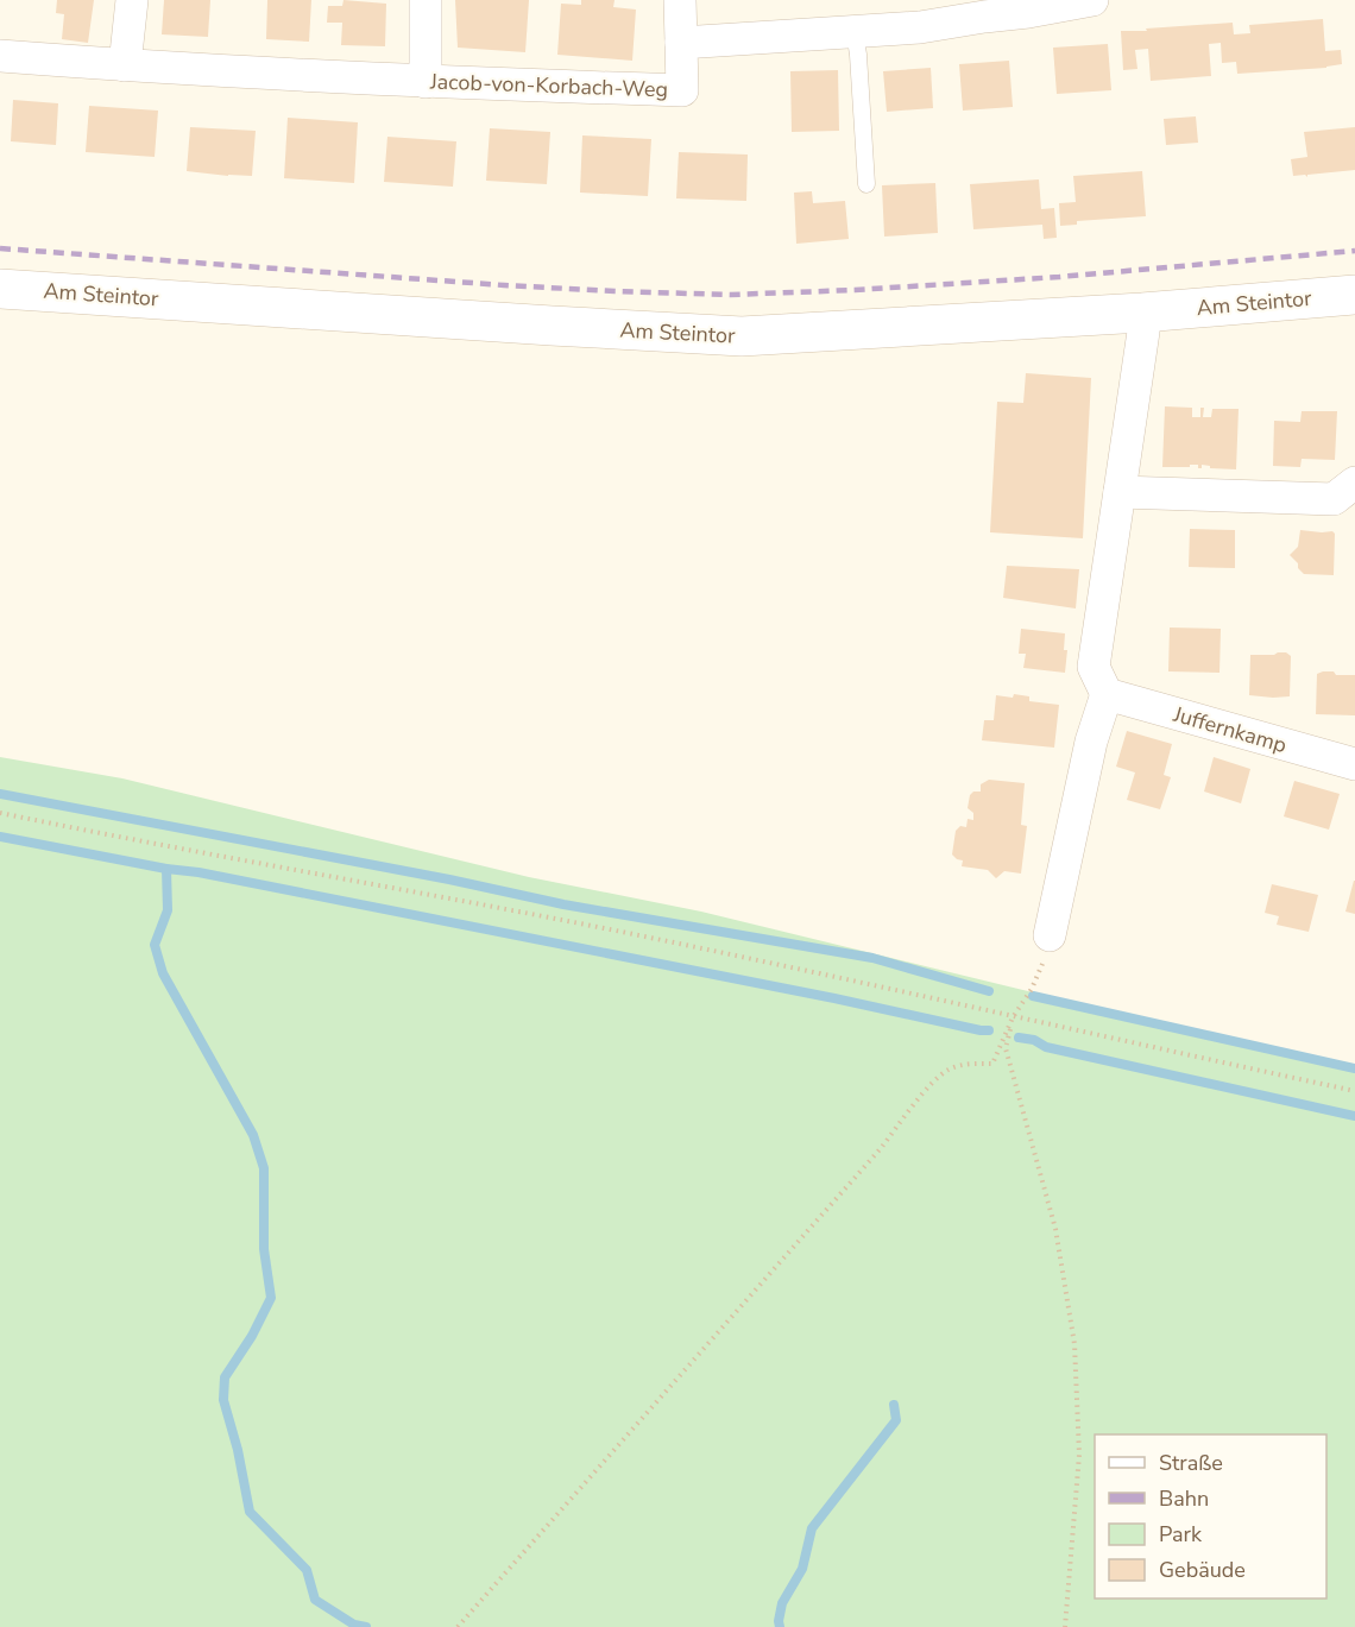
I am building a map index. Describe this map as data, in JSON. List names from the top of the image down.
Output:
{
  "streets": {
    "street": ["Jacob-von-Korbach-Weg", "Am Steintor", "Juffernkamp"]
  },
  "legend": [
    "Straße",
    "Bahn",
    "Park",
    "Gebäude"
  ]
}
